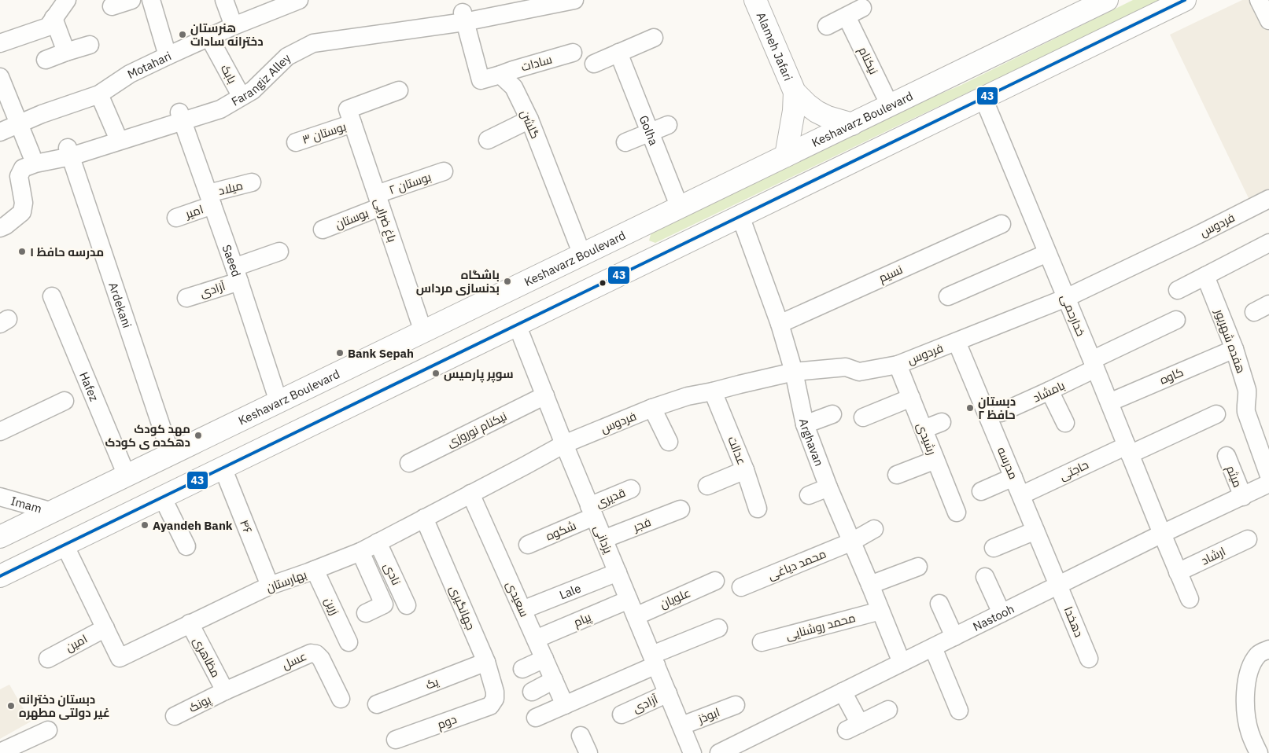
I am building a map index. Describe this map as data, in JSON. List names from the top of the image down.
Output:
{
  "streets": {
    "main road": ["Alameh Jafari", "Keshavarz Boulevard"],
    "street": [
      "نیکنام",
      "سادات",
      "Motahari",
      "بابک",
      "Farangiz Alley",
      "گلشن",
      "Golha",
      "بوستان ۳",
      "بوستان ۲",
      "میلاد",
      "امیر",
      "بوستان",
      "باغ ضرایی",
      "فردوس",
      "Saeed",
      "نسیم",
      "آزادی",
      "Ardekani",
      "خدارحمی",
      "هفده شهریور",
      "کاوه",
      "Hafez",
      "بامشاد",
      "نیکنام نوروزی",
      "رشیدی",
      "Arghavan",
      "عدالت",
      "مدرسه",
      "حاجتی",
      "میثم",
      "قدیری",
      "Imam",
      "فجر",
      "۴۶",
      "شکوه",
      "یزدانی",
      "ارشاد",
      "محمد دیاغی",
      "نادی",
      "بهارستان",
      "Lale",
      "علویان",
      "سعیدی",
      "زرین",
      "جهانگیری",
      "Nastooh",
      "پیام",
      "دهخدا",
      "محمد روشنایی",
      "امین",
      "مظاهری",
      "عسل",
      "یک",
      "پونک",
      "ابوذز",
      "دوم"
    ]
  },
  "crossings": [
    ["نیکنام", "Keshavarz Boulevard"],
    ["سادات", "گلشن"],
    ["Motahari", "بابک"],
    ["Farangiz Alley", "Saeed"],
    ["Farangiz Alley", "Ardekani"],
    ["Keshavarz Boulevard", "گلشن"],
    ["Keshavarz Boulevard", "Golha"],
    ["Keshavarz Boulevard", "باغ ضرایی"],
    ["Keshavarz Boulevard", "Saeed"],
    ["Keshavarz Boulevard", "Ardekani"],
    ["Keshavarz Boulevard", "Hafez"],
    ["Keshavarz Boulevard", "Imam"],
    ["بوستان ۳", "باغ ضرایی"],
    ["بوستان ۲", "بوستان"],
    ["بوستان ۲", "باغ ضرایی"],
    ["میلاد", "امیر"],
    ["میلاد", "Saeed"],
    ["امیر", "Saeed"],
    ["بوستان", "باغ ضرایی"],
    ["فردوس", "خدارحمی"],
    ["فردوس", "رشیدی"],
    ["فردوس", "Arghavan"],
    ["فردوس", "عدالت"],
    ["فردوس", "مدرسه"],
    ["فردوس", "یزدانی"],
    ["فردوس", "بهارستان"],
    ["Saeed", "آزادی"],
    ["نسیم", "Arghavan"],
    ["آزادی", "یزدانی"],
    ["خدارحمی", "کاوه"],
    ["خدارحمی", "بامشاد"],
    ["خدارحمی", "حاجتی"],
    ["خدارحمی", "ارشاد"],
    ["خدارحمی", "Nastooh"],
    ["هفده شهریور", "کاوه"],
    ["نیکنام نوروزی", "یزدانی"],
    ["Arghavan", "محمد دیاغی"],
    ["Arghavan", "Nastooh"],
    ["Arghavan", "محمد روشنایی"],
    ["مدرسه", "حاجتی"],
    ["مدرسه", "Nastooh"],
    ["مدرسه", "دهخدا"],
    ["میثم", "Nastooh"],
    ["قدیری", "شکوه"],
    ["قدیری", "یزدانی"],
    ["فجر", "یزدانی"],
    ["۴۶", "بهارستان"],
    ["شکوه", "یزدانی"],
    ["یزدانی", "بهارستان"],
    ["یزدانی", "Lale"],
    ["یزدانی", "علویان"],
    ["یزدانی", "پیام"],
    ["یزدانی", "ابوذز"],
    ["نادی", "بهارستان"],
    ["بهارستان", "سعیدی"],
    ["بهارستان", "زرین"],
    ["بهارستان", "جهانگیری"],
    ["بهارستان", "امین"],
    ["بهارستان", "مظاهری"],
    ["Lale", "سعیدی"],
    ["سعیدی", "پیام"],
    ["جهانگیری", "یک"],
    ["جهانگیری", "دوم"],
    ["Nastooh", "دهخدا"],
    ["مظاهری", "عسل"],
    ["مظاهری", "پونک"],
    ["عسل", "پونک"]
  ],
  "places": [
    "هنرستان دخترانه سادات",
    "مدرسه حافظ ۱",
    "باشگاه بدنسازی مرداس",
    "Bank Sepah",
    "سوپر پارمیس",
    "دبستان حافظ ۲",
    "مهد کودک دهکده ی کودک",
    "Ayandeh Bank",
    "دبستان دخترانه غیر دولتی مطهره"
  ],
  "lines": ["transit line 43"]
}
